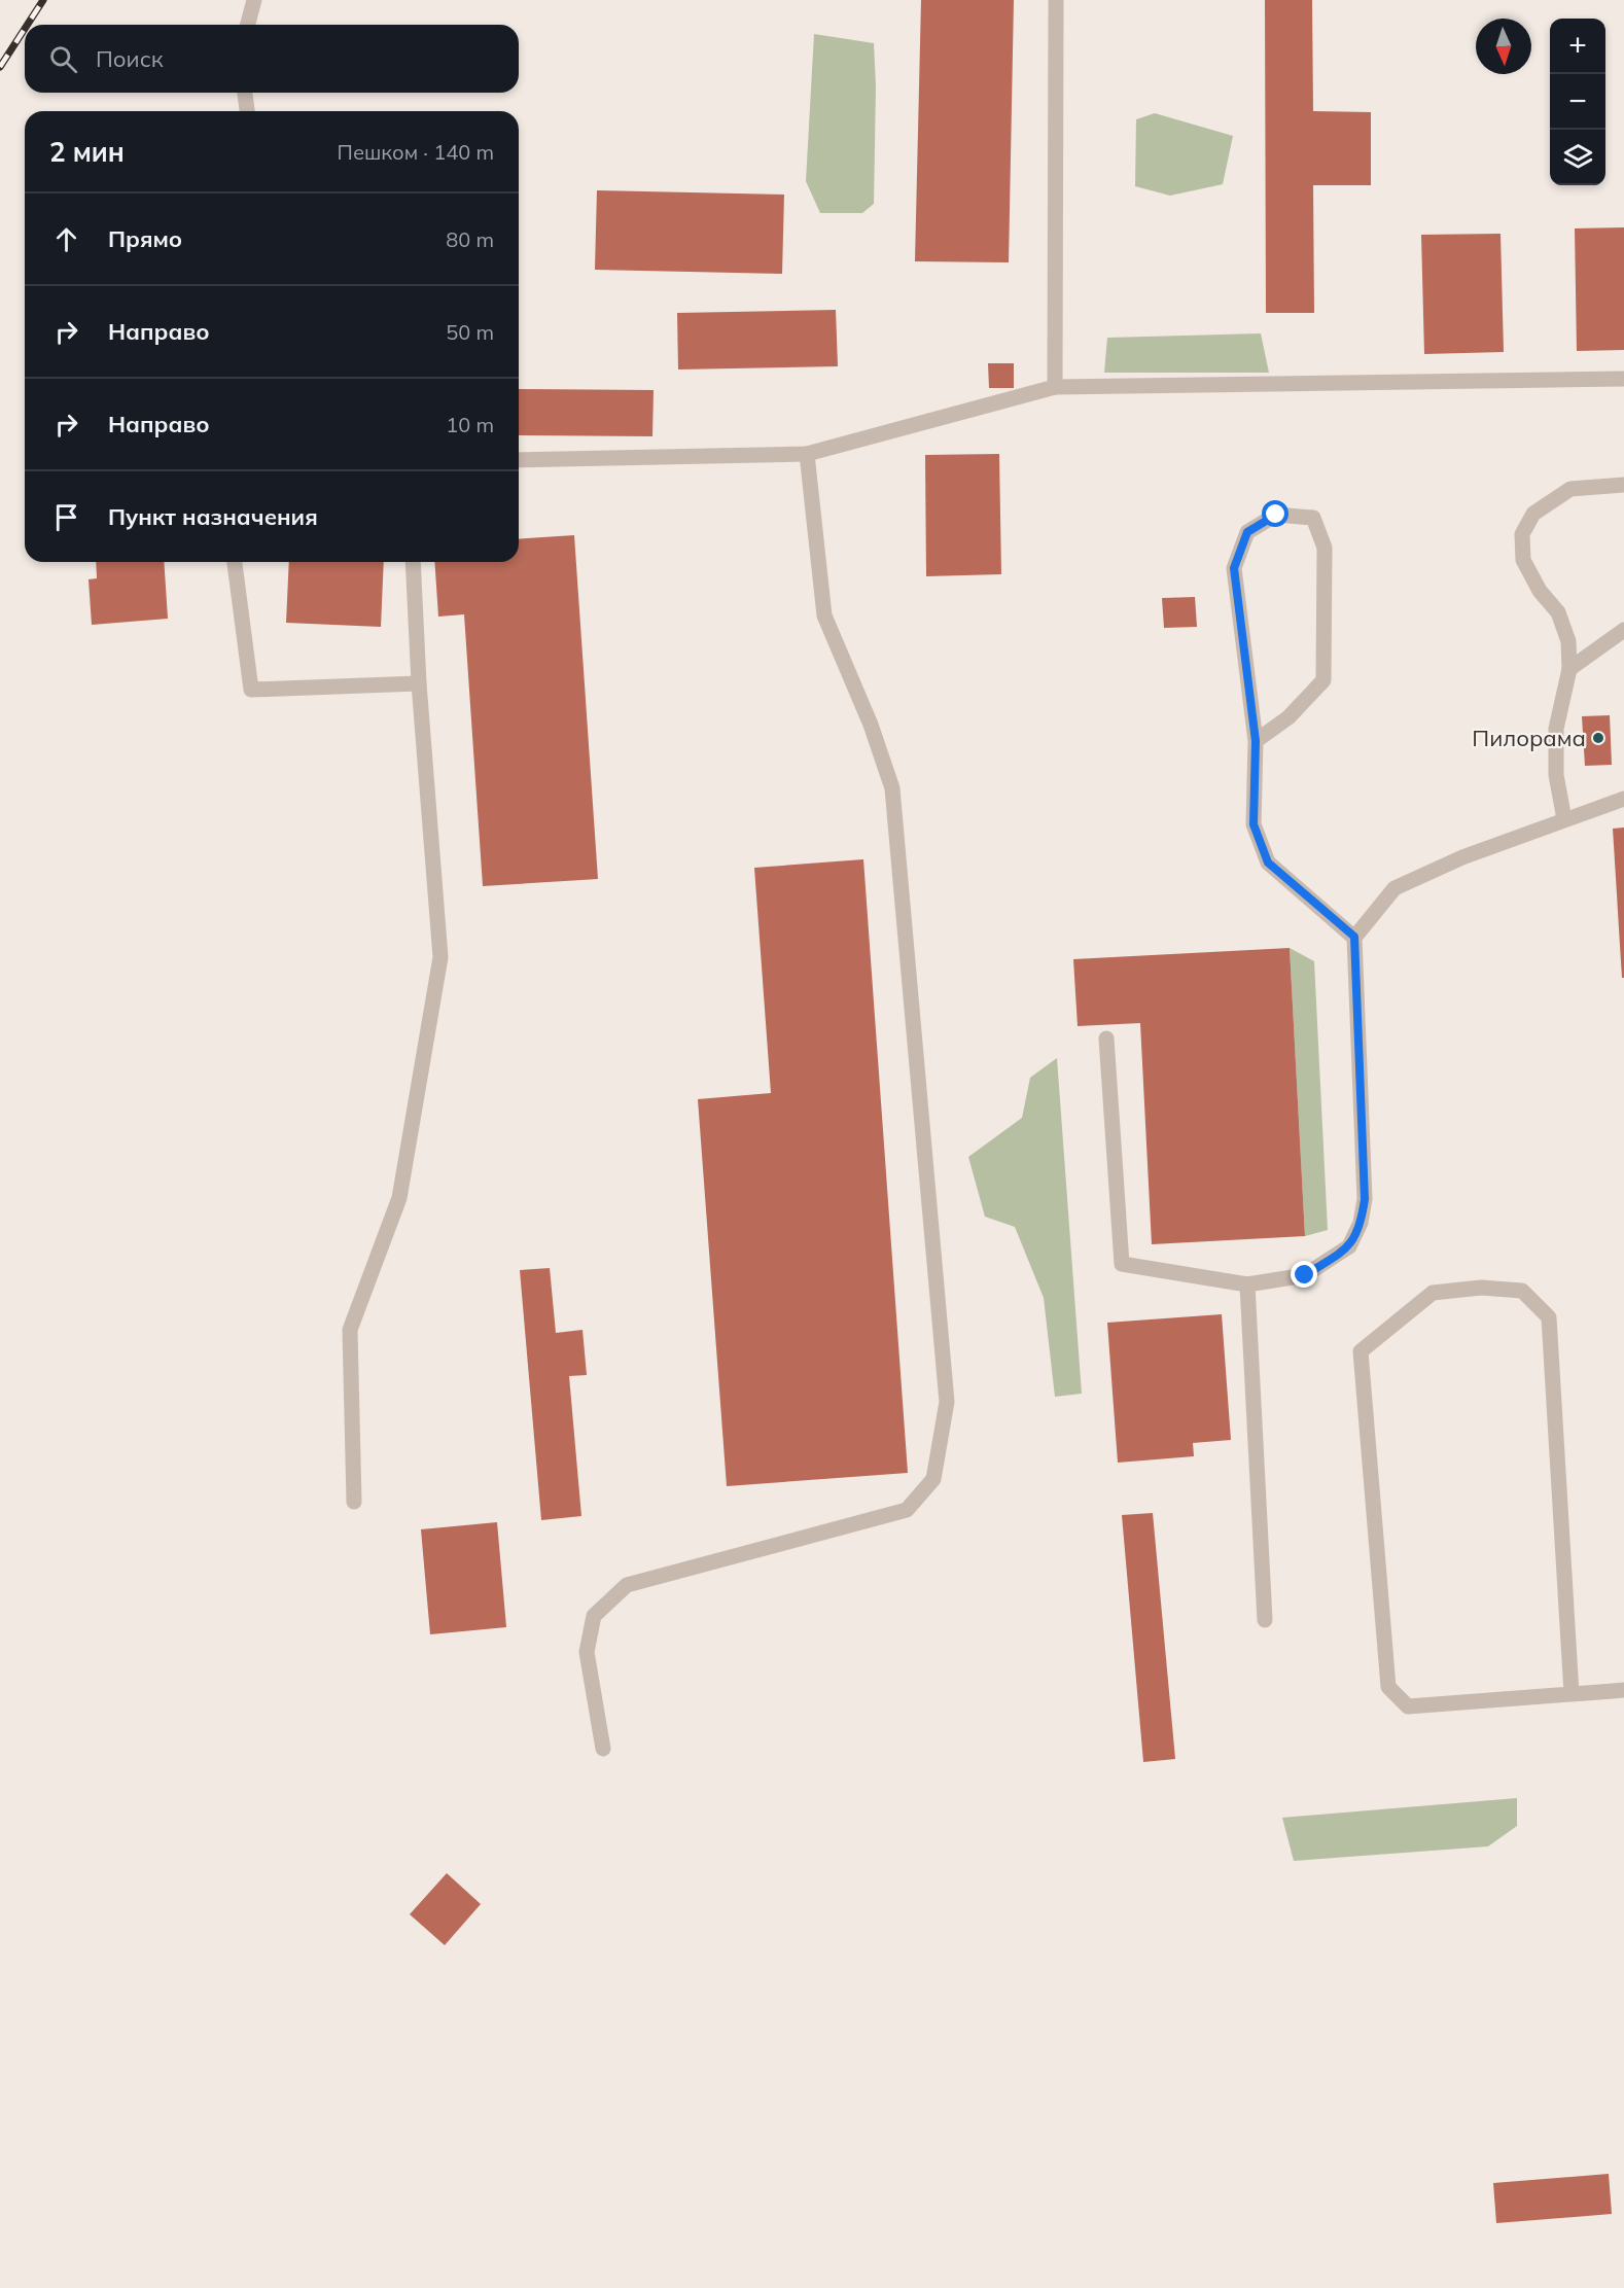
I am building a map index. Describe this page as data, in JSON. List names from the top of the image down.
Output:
{
  "places": ["Пилорама"],
  "north": "bottom",
  "page": {
    "map_buttons": ["+", "−"],
    "search": "Поиск",
    "heading": ["2 мин", "Пешком · 140 m"],
    "list": [
      ["Прямо", "80 m"],
      ["Направо", "50 m"],
      ["Направо", "10 m"],
      "Пункт назначения"
    ]
  }
}
